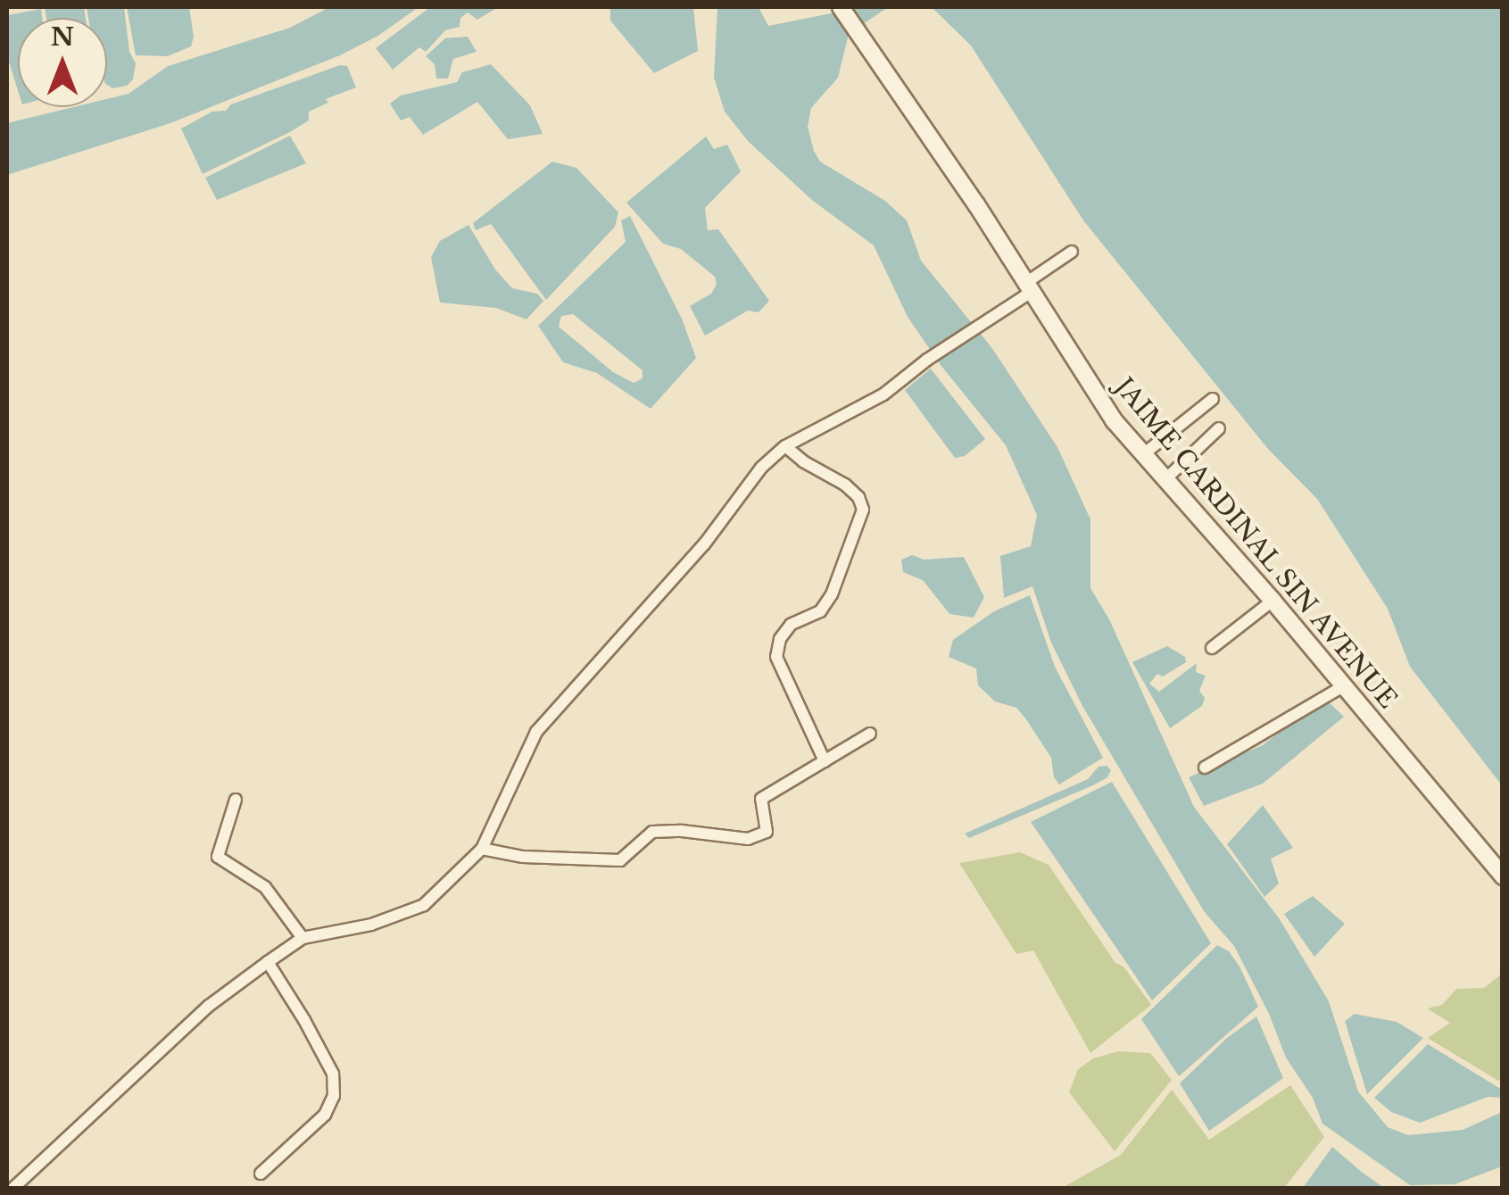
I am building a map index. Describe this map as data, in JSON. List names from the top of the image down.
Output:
{
  "streets": {
    "main road": ["JAIME CARDINAL SIN AVENUE"]
  },
  "north": "top"
}
